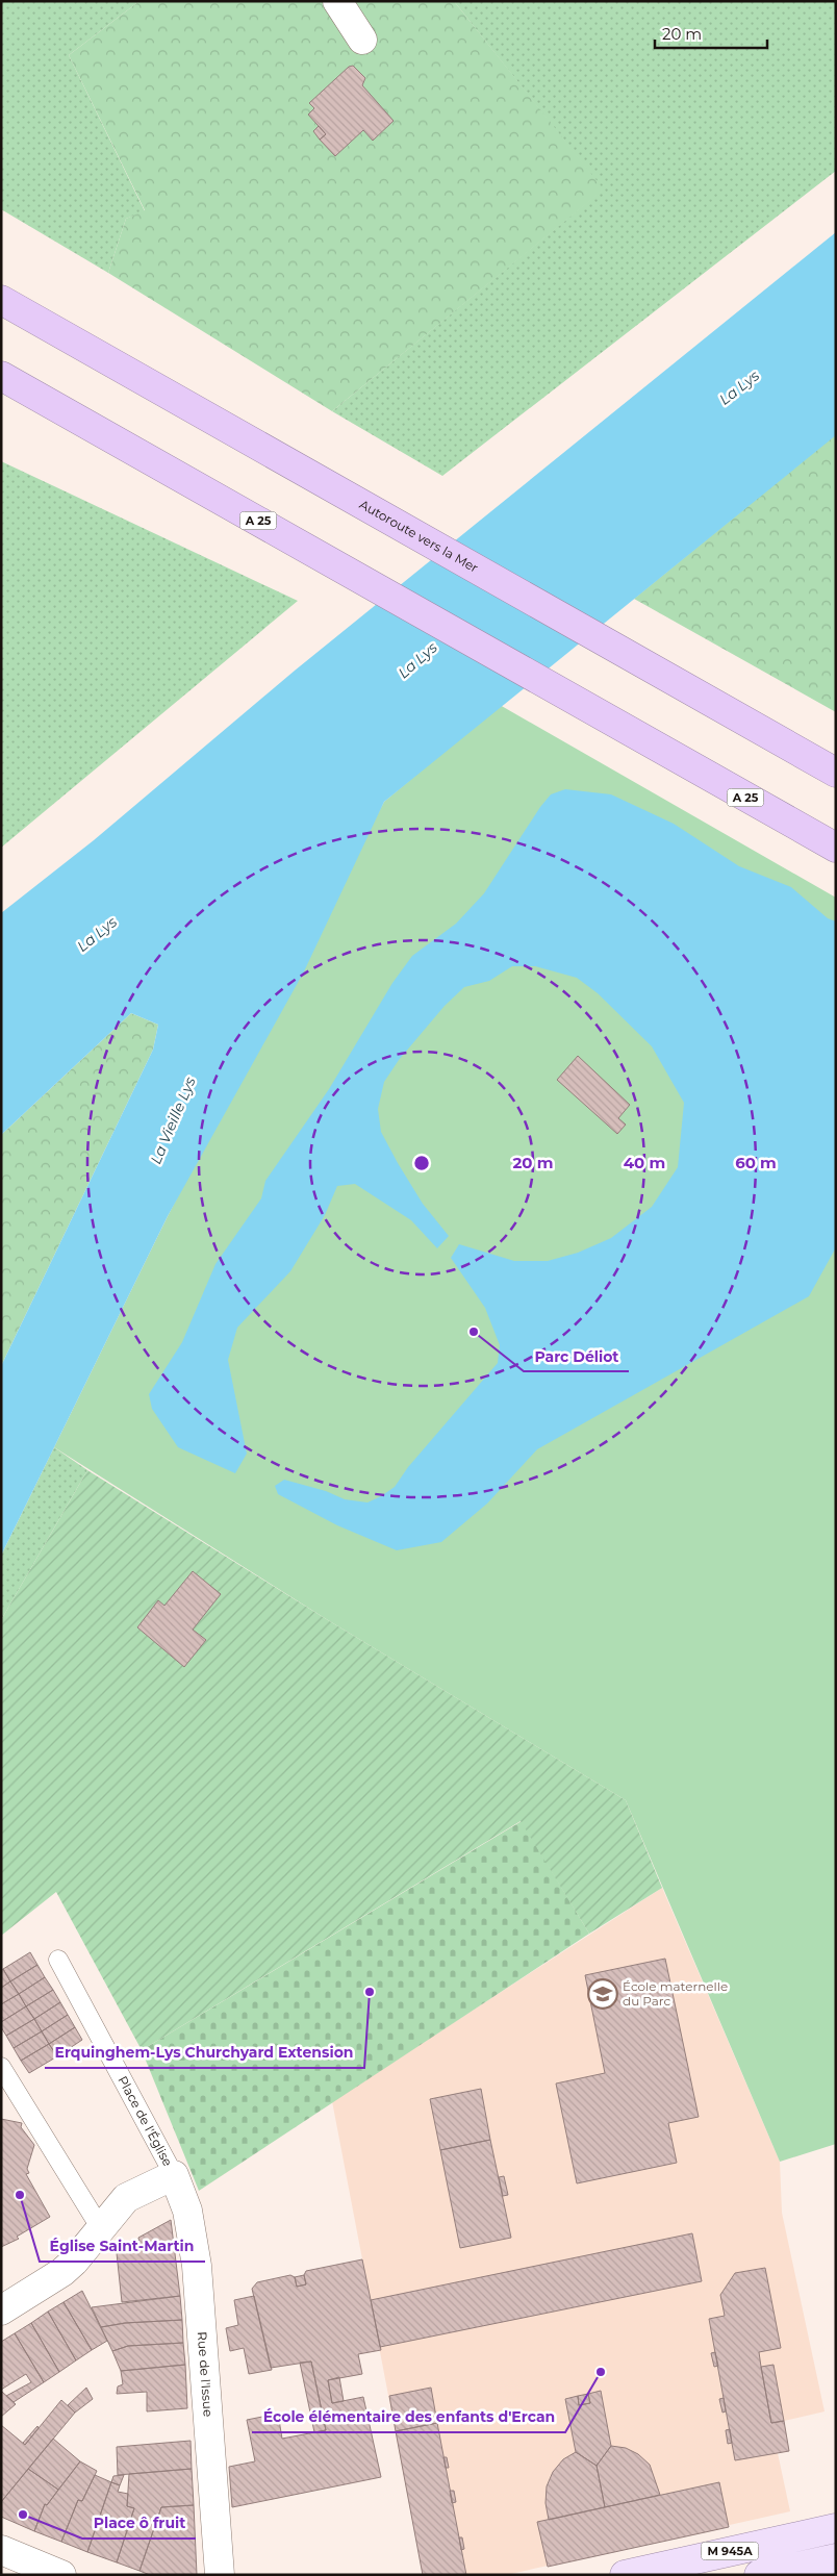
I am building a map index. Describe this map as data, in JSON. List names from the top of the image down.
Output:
{
  "streets": {
    "highway": ["A 25", "Autoroute vers la Mer"],
    "main road": ["M 945A"],
    "street": ["Place de l'Église", "Rue de l'Issue"]
  },
  "crossings": [
    ["Place de l'Église", "Rue de l'Issue"]
  ],
  "water": ["La Lys", "La Vieille Lys"],
  "places": {
    "other": [
      "Parc Déliot",
      "Erquinghem-Lys Churchyard Extension",
      "Église Saint-Martin",
      "École élémentaire des enfants d'Ercan",
      "Place ô fruit"
    ],
    "school or university": ["École maternelle du Parc"]
  },
  "scale_bar": "20 m",
  "rings": ["20 m", "40 m", "60 m"]
}
